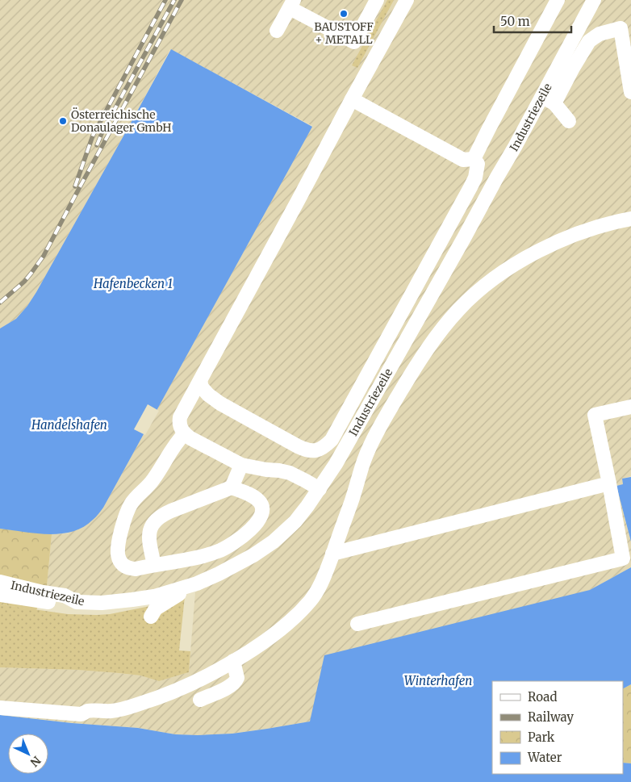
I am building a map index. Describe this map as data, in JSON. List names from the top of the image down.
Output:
{
  "streets": {
    "street": ["Industriezeile"]
  },
  "water": ["Hafenbecken 1", "Handelshafen", "Winterhafen"],
  "places": ["BAUSTOFF + METALL", "Österreichische Donaulager GmbH"],
  "legend": [
    "Road",
    "Railway",
    "Park",
    "Water"
  ],
  "scale_bar": "50 m",
  "north": "bottom right"
}
